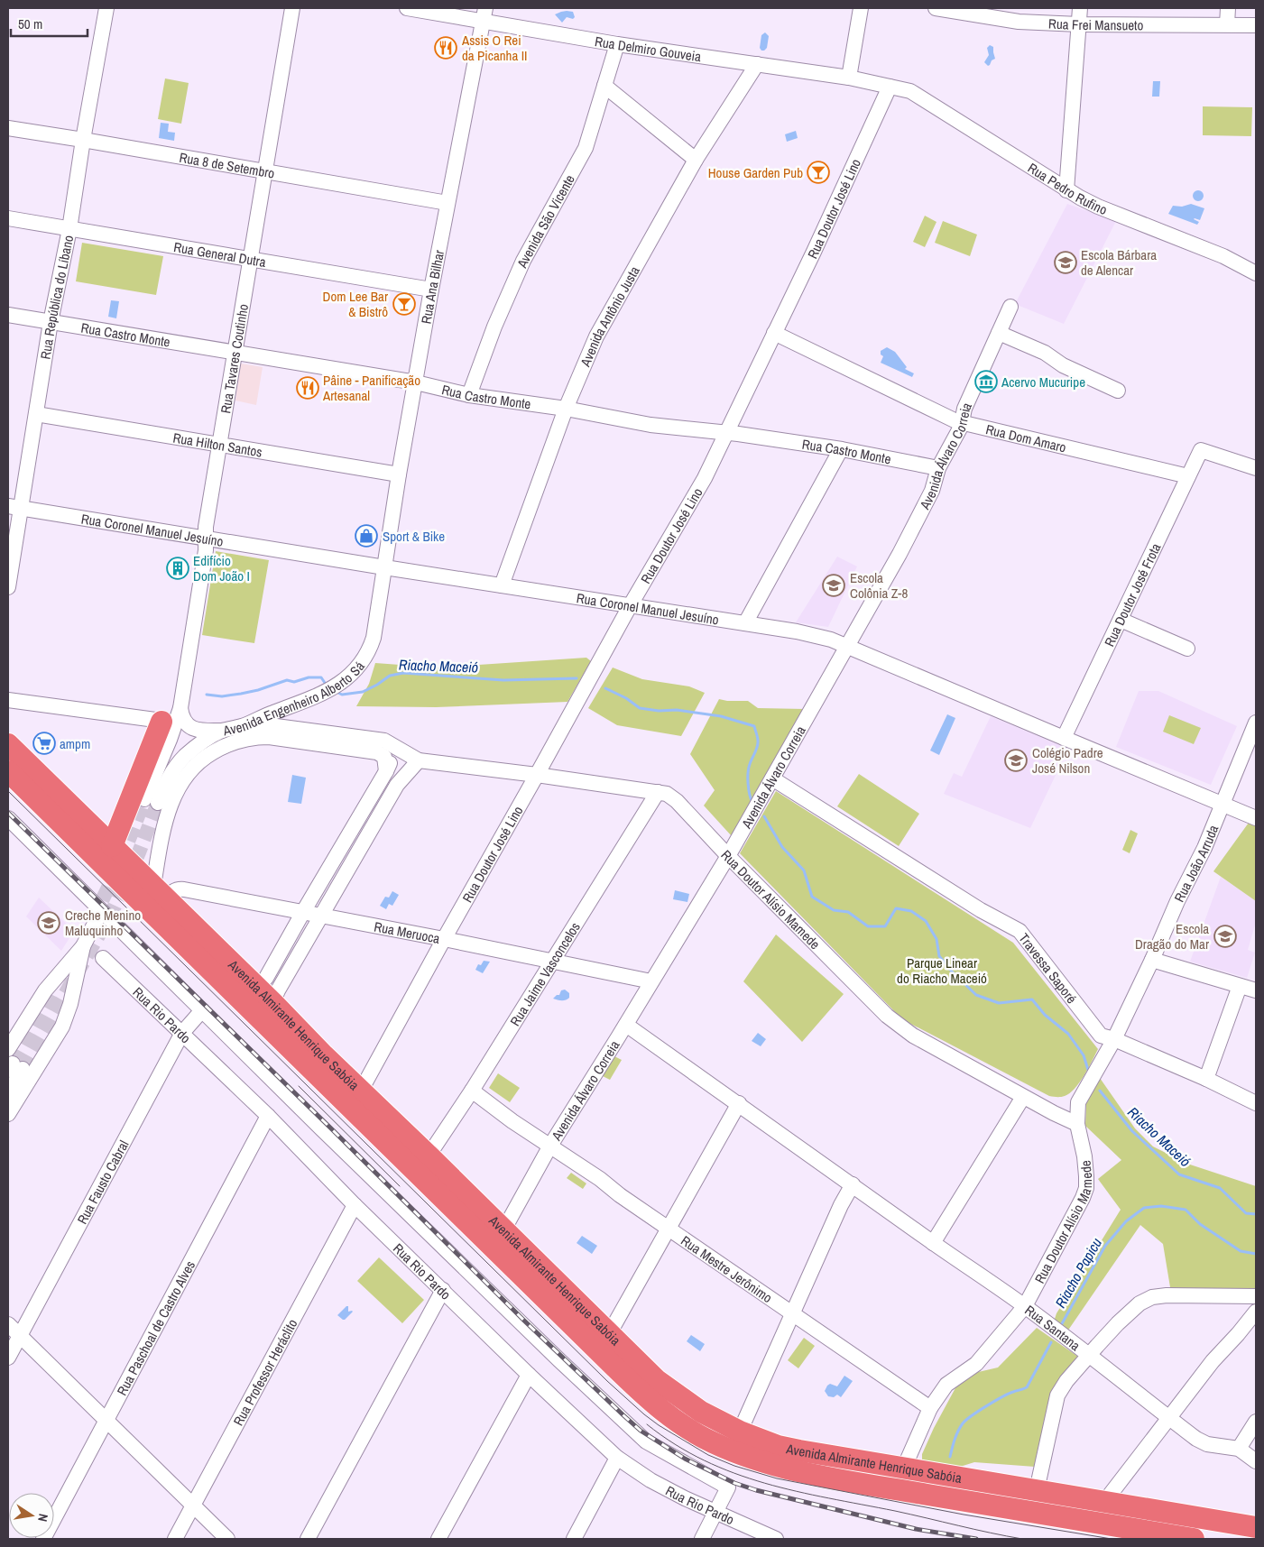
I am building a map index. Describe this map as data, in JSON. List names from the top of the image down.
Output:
{
  "streets": {
    "highway": ["Avenida Almirante Henrique Sabóia"],
    "street": [
      "Rua Frei Mansueto",
      "Rua Delmiro Gouveia",
      "Rua 8 de Setembro",
      "Rua Pedro Rufino",
      "Rua Doutor José Lino",
      "Avenida São Vicente",
      "Rua General Dutra",
      "Rua Ana Bilhar",
      "Rua República do Líbano",
      "Avenida Antônio Justa",
      "Rua Castro Monte",
      "Rua Tavares Coutinho",
      "Rua Dom Amaro",
      "Rua Hilton Santos",
      "Avenida Álvaro Correia",
      "Rua Coronel Manuel Jesuíno",
      "Rua Doutor José Frota",
      "Avenida Engenheiro Alberto Sá",
      "Rua João Arruda",
      "Rua Doutor Alísio Mamede",
      "Rua Meruoca",
      "Travessa Saporé",
      "Rua Jaime Vasconcelos",
      "Rua Rio Pardo",
      "Rua Fausto Cabral",
      "Rua Mestre Jerônimo",
      "Rua Paschoal de Castro Alves",
      "Rua Santana",
      "Rua Professor Heráclito"
    ]
  },
  "crossings": [
    ["Rua Delmiro Gouveia", "Rua Pedro Rufino"],
    ["Rua Delmiro Gouveia", "Rua Doutor José Lino"],
    ["Rua Delmiro Gouveia", "Avenida São Vicente"],
    ["Rua Delmiro Gouveia", "Rua Ana Bilhar"],
    ["Rua Delmiro Gouveia", "Avenida Antônio Justa"],
    ["Rua 8 de Setembro", "Rua Ana Bilhar"],
    ["Rua 8 de Setembro", "Rua República do Líbano"],
    ["Rua 8 de Setembro", "Rua Tavares Coutinho"],
    ["Rua Pedro Rufino", "Rua Doutor José Lino"],
    ["Rua Doutor José Lino", "Rua Castro Monte"],
    ["Rua Doutor José Lino", "Rua Dom Amaro"],
    ["Rua Doutor José Lino", "Rua Coronel Manuel Jesuíno"],
    ["Rua Doutor José Lino", "Rua Doutor Alísio Mamede"],
    ["Rua Doutor José Lino", "Rua Meruoca"],
    ["Rua Doutor José Lino", "Avenida Almirante Henrique Sabóia"],
    ["Avenida São Vicente", "Rua Castro Monte"],
    ["Rua General Dutra", "Rua Ana Bilhar"],
    ["Rua General Dutra", "Rua República do Líbano"],
    ["Rua General Dutra", "Rua Tavares Coutinho"],
    ["Rua Ana Bilhar", "Rua Castro Monte"],
    ["Rua Ana Bilhar", "Rua Hilton Santos"],
    ["Rua Ana Bilhar", "Rua Coronel Manuel Jesuíno"],
    ["Rua Ana Bilhar", "Avenida Engenheiro Alberto Sá"],
    ["Rua República do Líbano", "Rua Castro Monte"],
    ["Rua República do Líbano", "Rua Hilton Santos"],
    ["Rua República do Líbano", "Rua Coronel Manuel Jesuíno"],
    ["Avenida Antônio Justa", "Rua Castro Monte"],
    ["Avenida Antônio Justa", "Rua Coronel Manuel Jesuíno"],
    ["Rua Castro Monte", "Rua Tavares Coutinho"],
    ["Rua Castro Monte", "Avenida Álvaro Correia"],
    ["Rua Tavares Coutinho", "Rua Hilton Santos"],
    ["Rua Tavares Coutinho", "Rua Coronel Manuel Jesuíno"],
    ["Rua Tavares Coutinho", "Avenida Engenheiro Alberto Sá"],
    ["Rua Dom Amaro", "Avenida Álvaro Correia"],
    ["Rua Dom Amaro", "Rua Doutor José Frota"],
    ["Avenida Álvaro Correia", "Rua Coronel Manuel Jesuíno"],
    ["Avenida Álvaro Correia", "Rua Doutor Alísio Mamede"],
    ["Avenida Álvaro Correia", "Rua Meruoca"],
    ["Avenida Álvaro Correia", "Travessa Saporé"],
    ["Avenida Álvaro Correia", "Avenida Almirante Henrique Sabóia"],
    ["Avenida Álvaro Correia", "Rua Mestre Jerônimo"],
    ["Avenida Álvaro Correia", "Rua Santana"],
    ["Rua Coronel Manuel Jesuíno", "Rua Doutor José Frota"],
    ["Rua Coronel Manuel Jesuíno", "Avenida Engenheiro Alberto Sá"],
    ["Rua Coronel Manuel Jesuíno", "Rua João Arruda"],
    ["Avenida Engenheiro Alberto Sá", "Rua Doutor Alísio Mamede"],
    ["Avenida Engenheiro Alberto Sá", "Rua Meruoca"],
    ["Avenida Engenheiro Alberto Sá", "Avenida Almirante Henrique Sabóia"],
    ["Rua João Arruda", "Rua Doutor Alísio Mamede"],
    ["Rua João Arruda", "Travessa Saporé"],
    ["Rua Doutor Alísio Mamede", "Rua Jaime Vasconcelos"],
    ["Rua Doutor Alísio Mamede", "Rua Mestre Jerônimo"],
    ["Rua Doutor Alísio Mamede", "Rua Santana"],
    ["Rua Meruoca", "Rua Jaime Vasconcelos"],
    ["Rua Meruoca", "Avenida Almirante Henrique Sabóia"],
    ["Rua Jaime Vasconcelos", "Avenida Almirante Henrique Sabóia"],
    ["Rua Jaime Vasconcelos", "Rua Mestre Jerônimo"],
    ["Rua Rio Pardo", "Rua Fausto Cabral"],
    ["Rua Rio Pardo", "Rua Paschoal de Castro Alves"],
    ["Rua Rio Pardo", "Rua Professor Heráclito"]
  ],
  "water": ["Riacho Maceió", "Riacho Papicu"],
  "parks": ["Parque Linear do Riacho Maceió"],
  "places": {
    "restaurant": ["Assis O Rei da Picanha II", "Pâine - Panificação Artesanal"],
    "bar": ["House Garden Pub", "Dom Lee Bar & Bistrô"],
    "school or university": [
      "Escola Bárbara de Alencar",
      "Escola Colônia Z-8",
      "Colégio Padre José Nilson",
      "Creche Menino Maluquinho",
      "Escola Dragão do Mar"
    ],
    "museum": ["Acervo Mucuripe"],
    "shop": ["Sport & Bike"],
    "building": ["Edifício Dom João I"],
    "supermarket": ["ampm"]
  },
  "scale_bar": "50 m",
  "north": "right"
}
